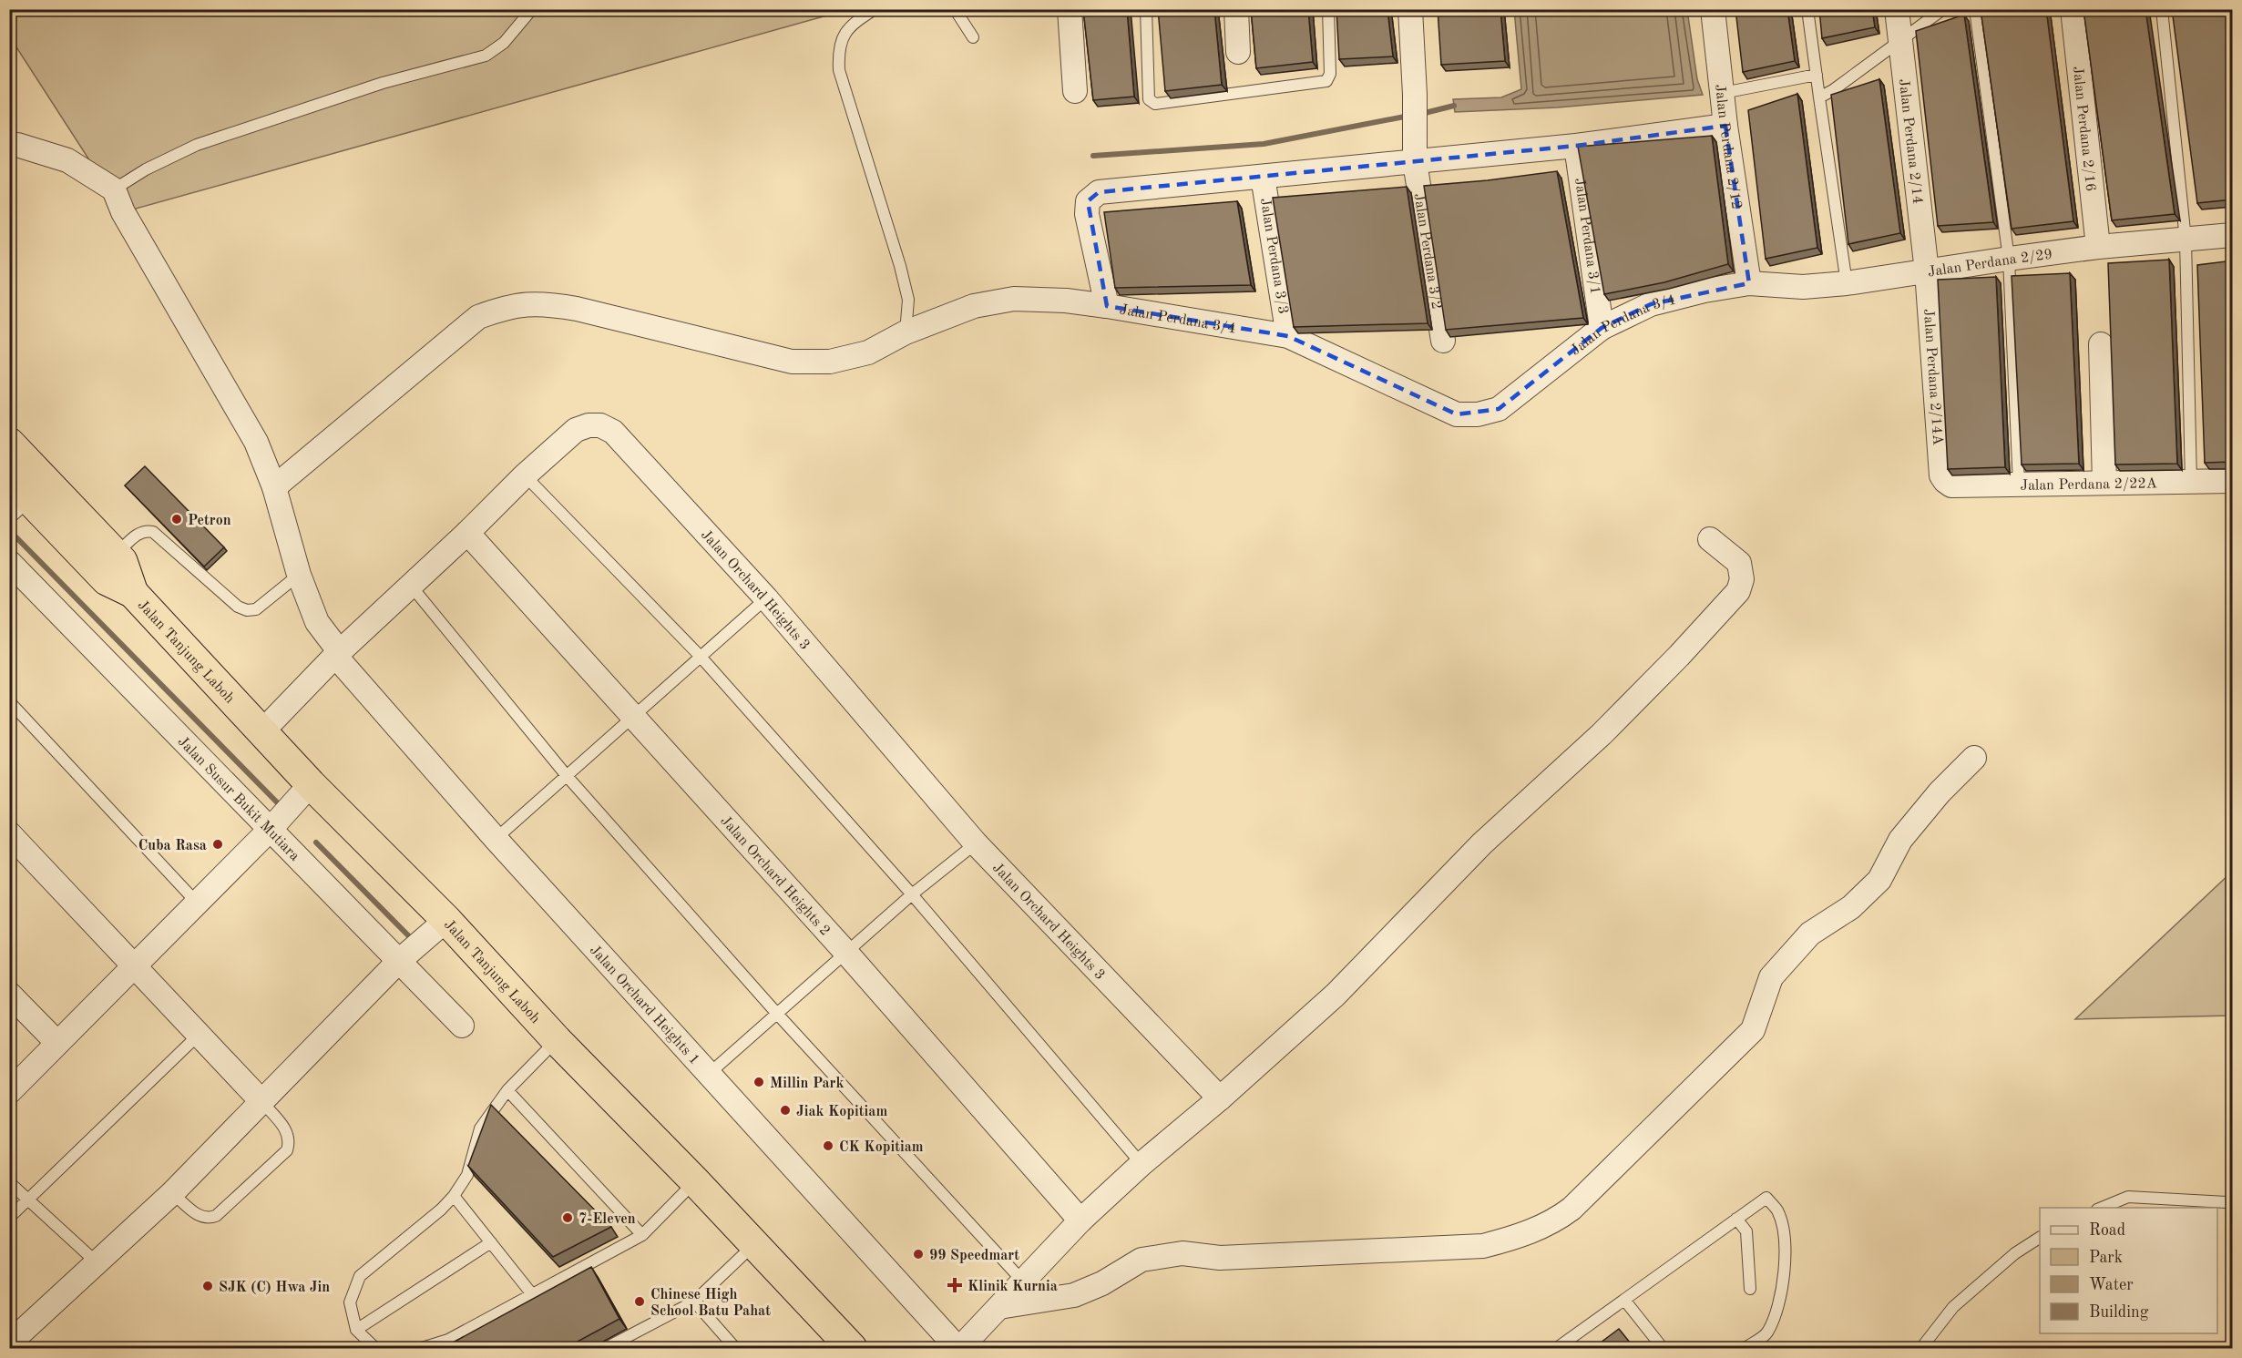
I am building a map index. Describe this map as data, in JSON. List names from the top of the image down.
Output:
{
  "streets": {
    "highway": ["Jalan Tanjung Laboh"],
    "street": [
      "Jalan Perdana 2/16",
      "Jalan Perdana 2/14",
      "Jalan Perdana 2/12",
      "Jalan Perdana 3/1",
      "Jalan Perdana 3/2",
      "Jalan Perdana 3/3",
      "Jalan Perdana 2/29",
      "Jalan Perdana 3/4",
      "Jalan Perdana 2/14A",
      "Jalan Perdana 2/22A",
      "Jalan Orchard Heights 3",
      "Jalan Susur Bukit Mutiara",
      "Jalan Orchard Heights 2",
      "Jalan Orchard Heights 1"
    ]
  },
  "crossings": [
    ["Jalan Perdana 2/16", "Jalan Perdana 2/29"],
    ["Jalan Perdana 2/14", "Jalan Perdana 2/29"],
    ["Jalan Perdana 2/14", "Jalan Perdana 2/14A"],
    ["Jalan Perdana 2/12", "Jalan Perdana 2/29"],
    ["Jalan Perdana 2/12", "Jalan Perdana 3/4"],
    ["Jalan Perdana 3/1", "Jalan Perdana 3/4"],
    ["Jalan Perdana 3/2", "Jalan Perdana 3/4"],
    ["Jalan Perdana 3/3", "Jalan Perdana 3/4"],
    ["Jalan Perdana 2/29", "Jalan Perdana 3/4"],
    ["Jalan Perdana 2/29", "Jalan Perdana 2/14A"],
    ["Jalan Perdana 2/14A", "Jalan Perdana 2/22A"],
    ["Jalan Orchard Heights 3", "Jalan Tanjung Laboh"],
    ["Jalan Orchard Heights 3", "Jalan Orchard Heights 2"],
    ["Jalan Orchard Heights 3", "Jalan Orchard Heights 1"],
    ["Jalan Tanjung Laboh", "Jalan Susur Bukit Mutiara"]
  ],
  "places": {
    "other": [
      "Petron",
      "Cuba Rasa",
      "Millin Park",
      "Jiak Kopitiam",
      "CK Kopitiam",
      "7-Eleven",
      "99 Speedmart",
      "SJK (C) Hwa Jin",
      "Chinese High School Batu Pahat"
    ],
    "health": ["Klinik Kurnia"]
  },
  "legend": [
    "Road",
    "Park",
    "Water",
    "Building"
  ]
}
